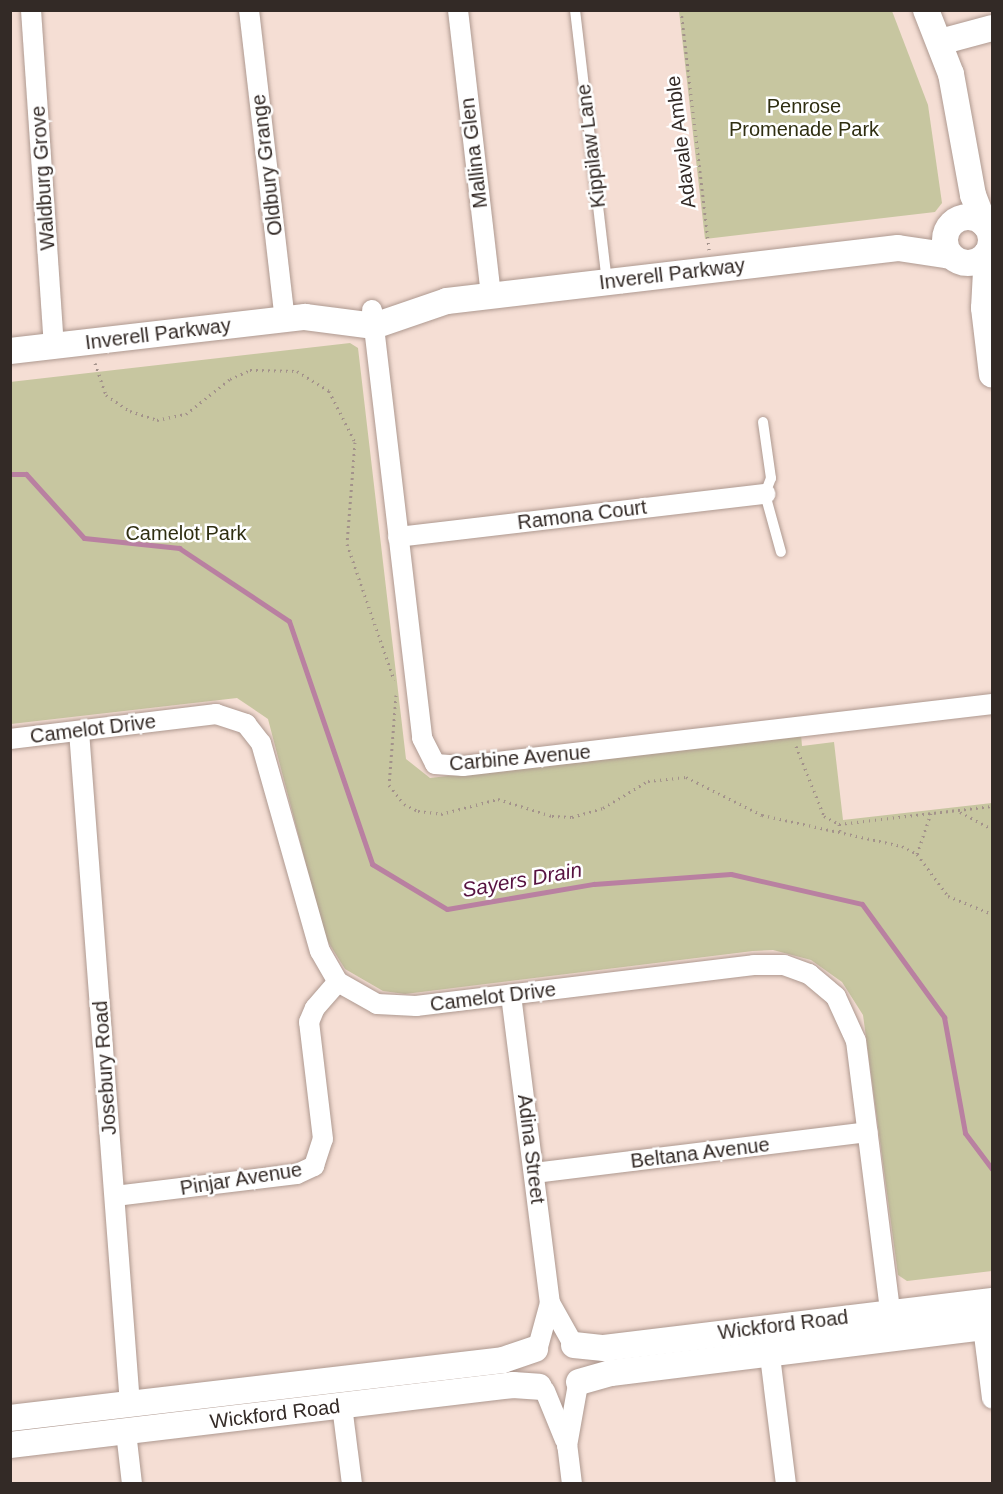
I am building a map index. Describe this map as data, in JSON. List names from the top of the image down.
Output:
{
  "streets": {
    "street": [
      "Mallina Glen",
      "Oldbury Grange",
      "Waldburg Grove",
      "Inverell Parkway",
      "Ramona Court",
      "Camelot Drive",
      "Carbine Avenue",
      "Josebury Road",
      "Adina Street",
      "Beltana Avenue",
      "Pinjar Avenue",
      "Wickford Road"
    ],
    "lane": ["Kippilaw Lane"],
    "path": ["Adavale Amble"]
  },
  "crossings": [
    ["Adavale Amble", "Inverell Parkway"],
    ["Kippilaw Lane", "Inverell Parkway"],
    ["Mallina Glen", "Inverell Parkway"],
    ["Oldbury Grange", "Inverell Parkway"],
    ["Waldburg Grove", "Inverell Parkway"],
    ["Inverell Parkway", "Carbine Avenue"],
    ["Ramona Court", "Carbine Avenue"],
    ["Camelot Drive", "Josebury Road"],
    ["Camelot Drive", "Adina Street"],
    ["Camelot Drive", "Beltana Avenue"],
    ["Camelot Drive", "Pinjar Avenue"],
    ["Camelot Drive", "Wickford Road"],
    ["Josebury Road", "Pinjar Avenue"],
    ["Josebury Road", "Wickford Road"],
    ["Adina Street", "Beltana Avenue"],
    ["Adina Street", "Wickford Road"]
  ],
  "water": ["Sayers Drain"],
  "parks": ["Penrose Promenade Park", "Camelot Park"]
}
